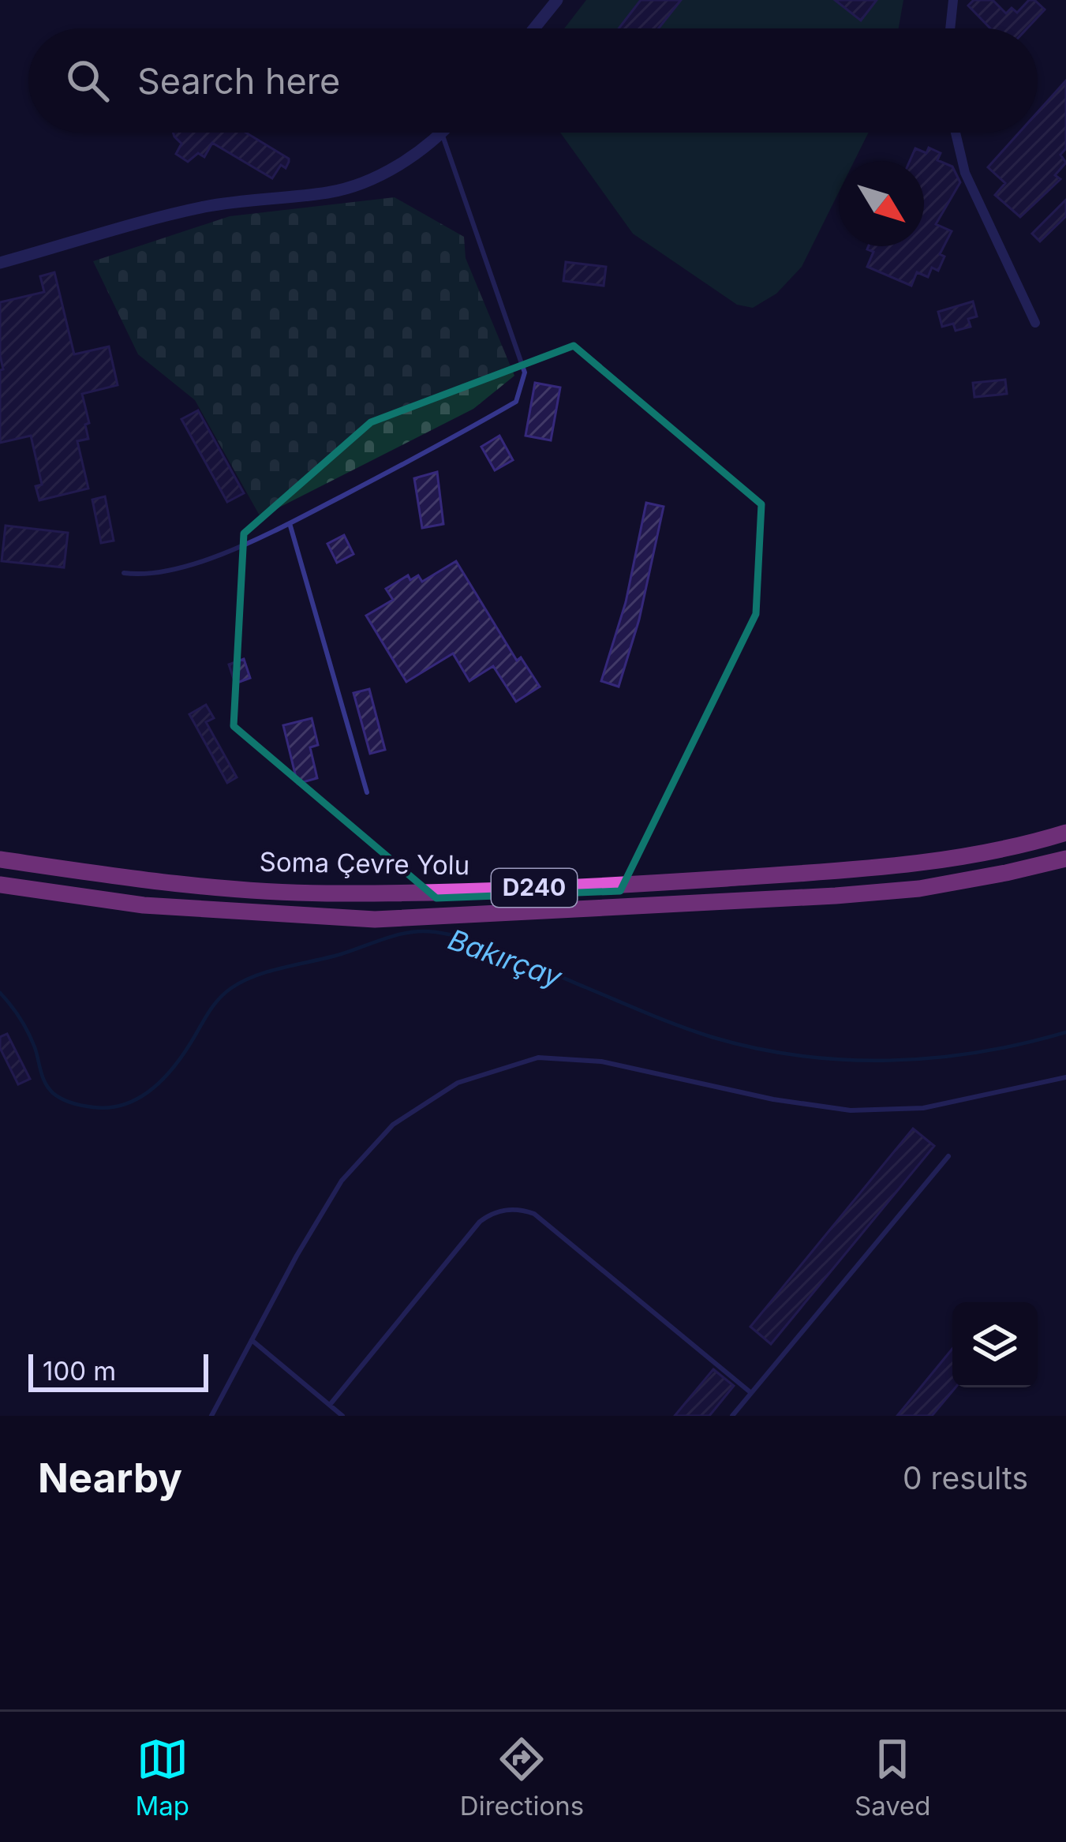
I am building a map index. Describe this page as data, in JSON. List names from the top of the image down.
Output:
{
  "streets": {
    "highway": ["Soma Çevre Yolu", "D240"]
  },
  "water": ["Bakırçay"],
  "scale_bar": "100 m",
  "north": "bottom right",
  "page": {
    "search": "Search here",
    "scale": "100 m",
    "heading": ["Nearby", "0 results"],
    "nav": ["Map", "Directions", "Saved"]
  }
}
